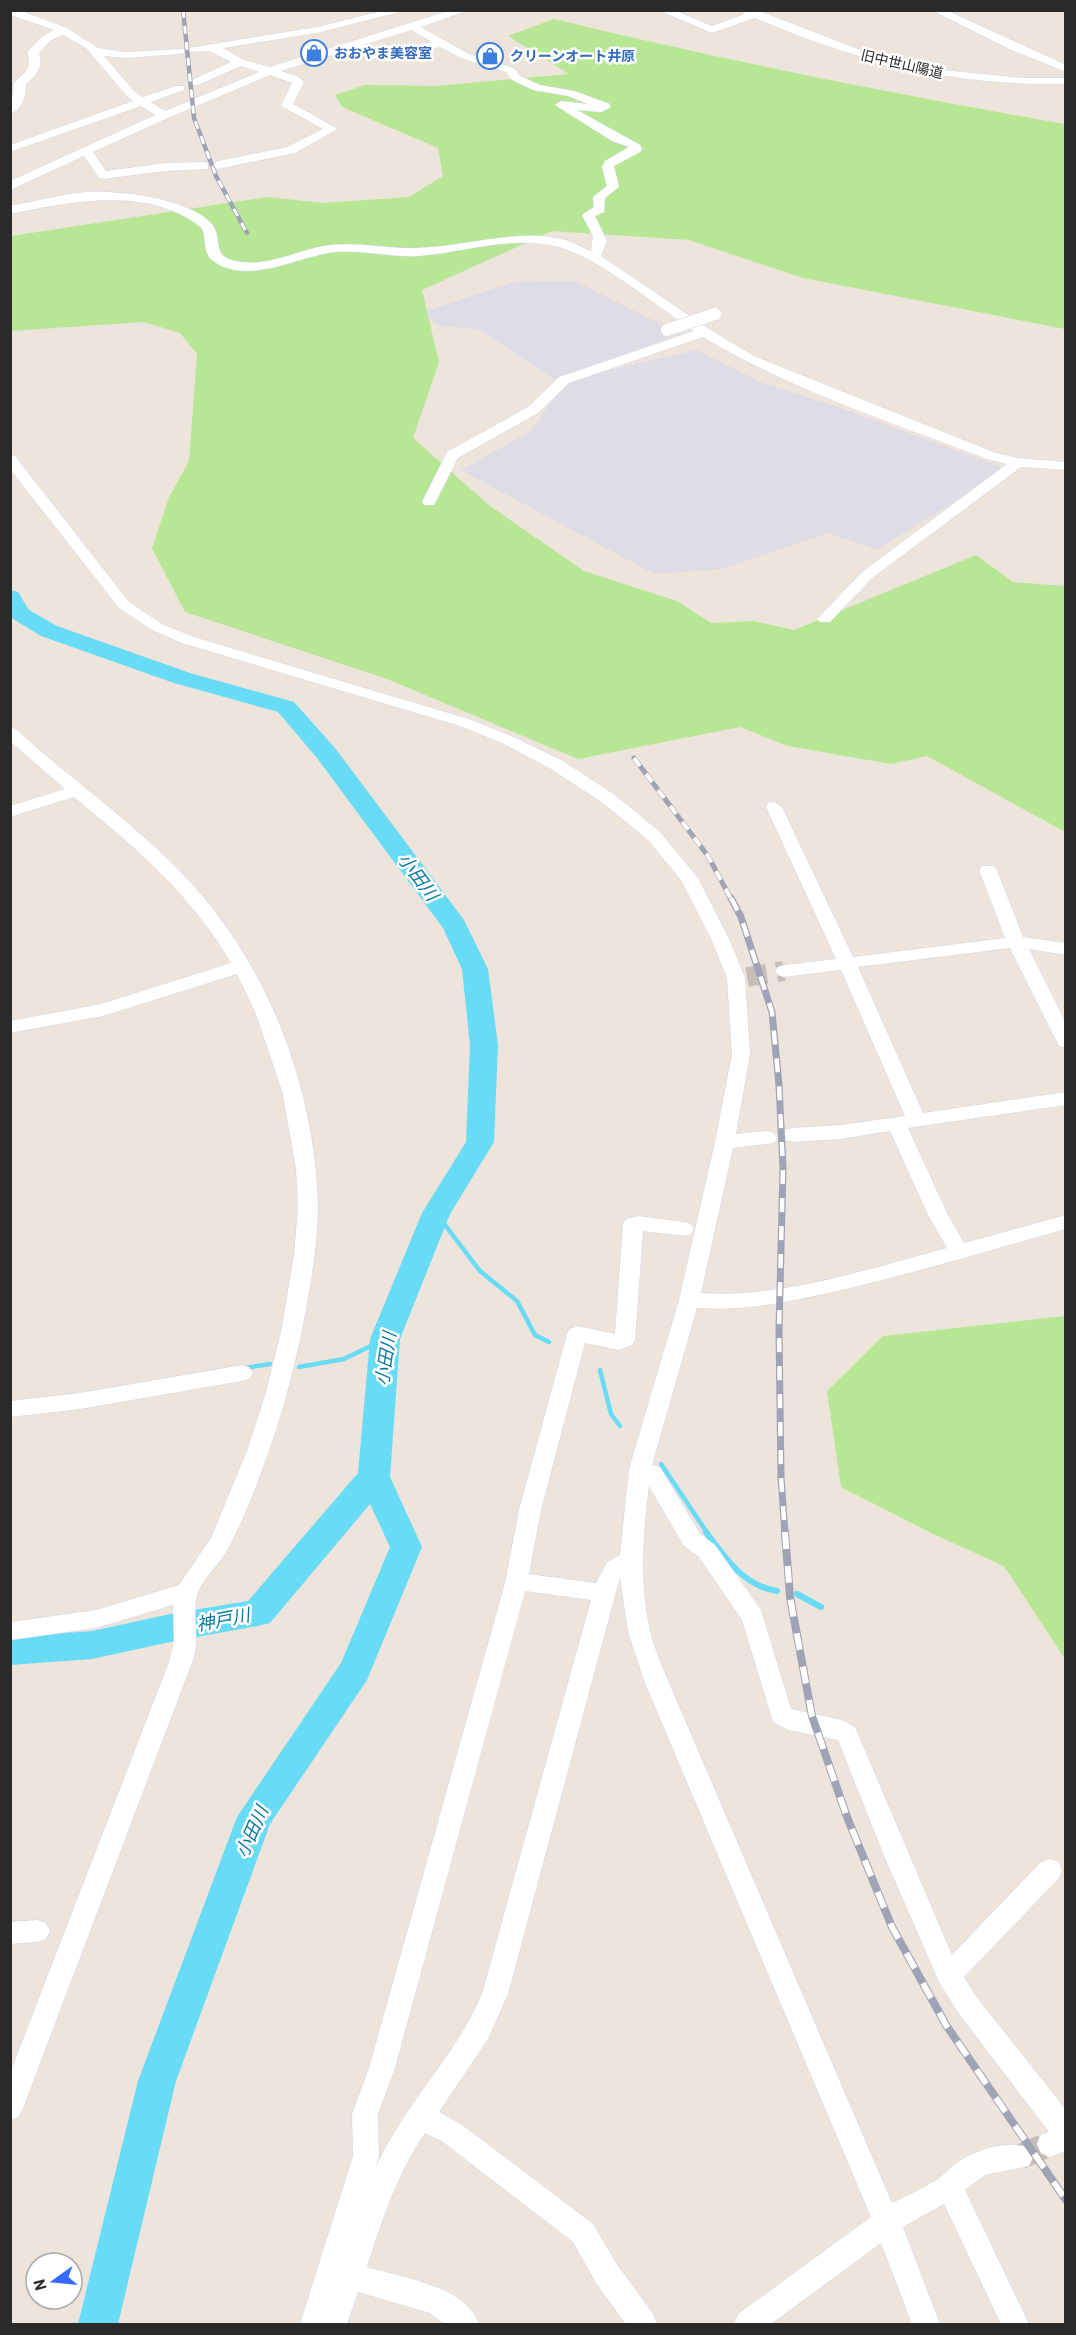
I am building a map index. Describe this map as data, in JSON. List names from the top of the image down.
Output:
{
  "streets": {
    "street": ["旧中世山陽道"]
  },
  "water": ["小田川", "神戸川"],
  "places": {
    "shop": ["おおやま美容室", "クリーンオート井原"]
  },
  "north": "left"
}
